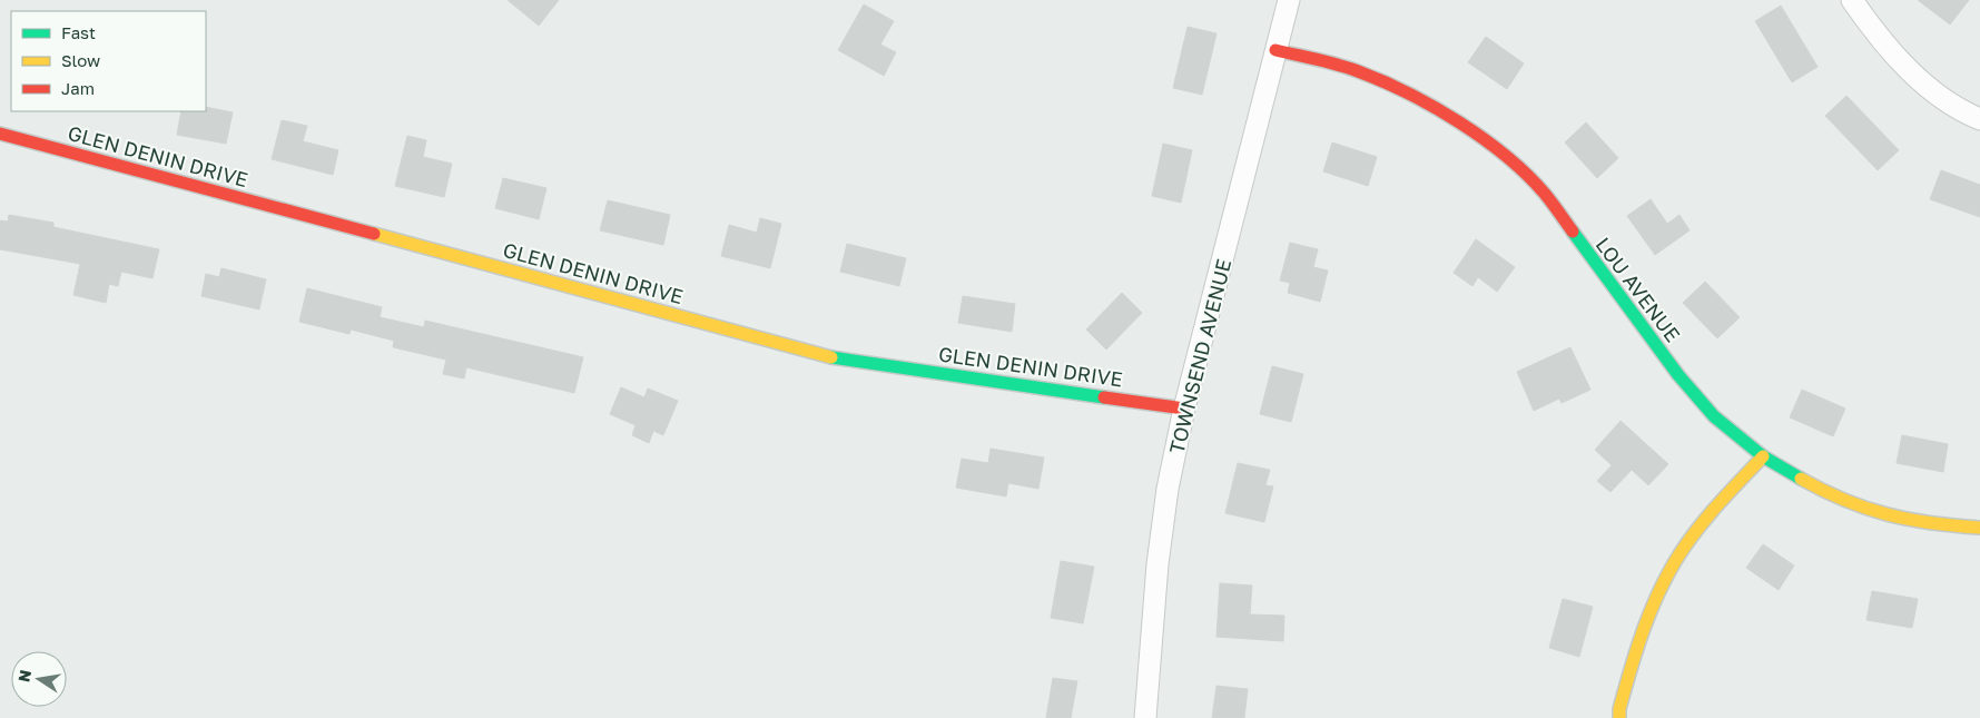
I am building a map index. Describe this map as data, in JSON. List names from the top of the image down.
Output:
{
  "streets": {
    "street": ["GLEN DENIN DRIVE", "LOU AVENUE", "TOWNSEND AVENUE"]
  },
  "crossings": [
    ["GLEN DENIN DRIVE", "TOWNSEND AVENUE"],
    ["LOU AVENUE", "TOWNSEND AVENUE"]
  ],
  "legend": ["Fast", "Slow", "Jam"],
  "north": "left"
}
